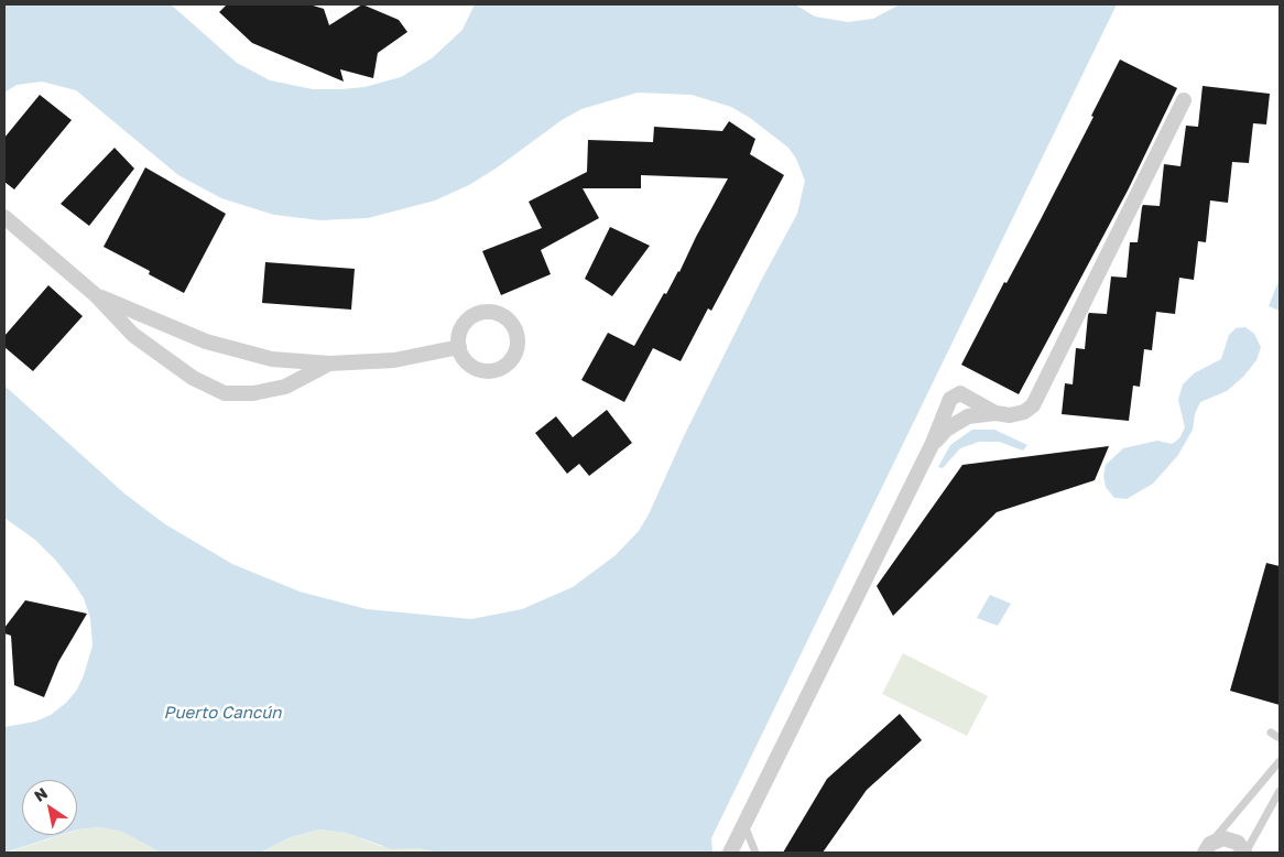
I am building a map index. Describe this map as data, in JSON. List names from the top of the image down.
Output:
{
  "water": ["Puerto Cancún"],
  "north": "top left"
}
